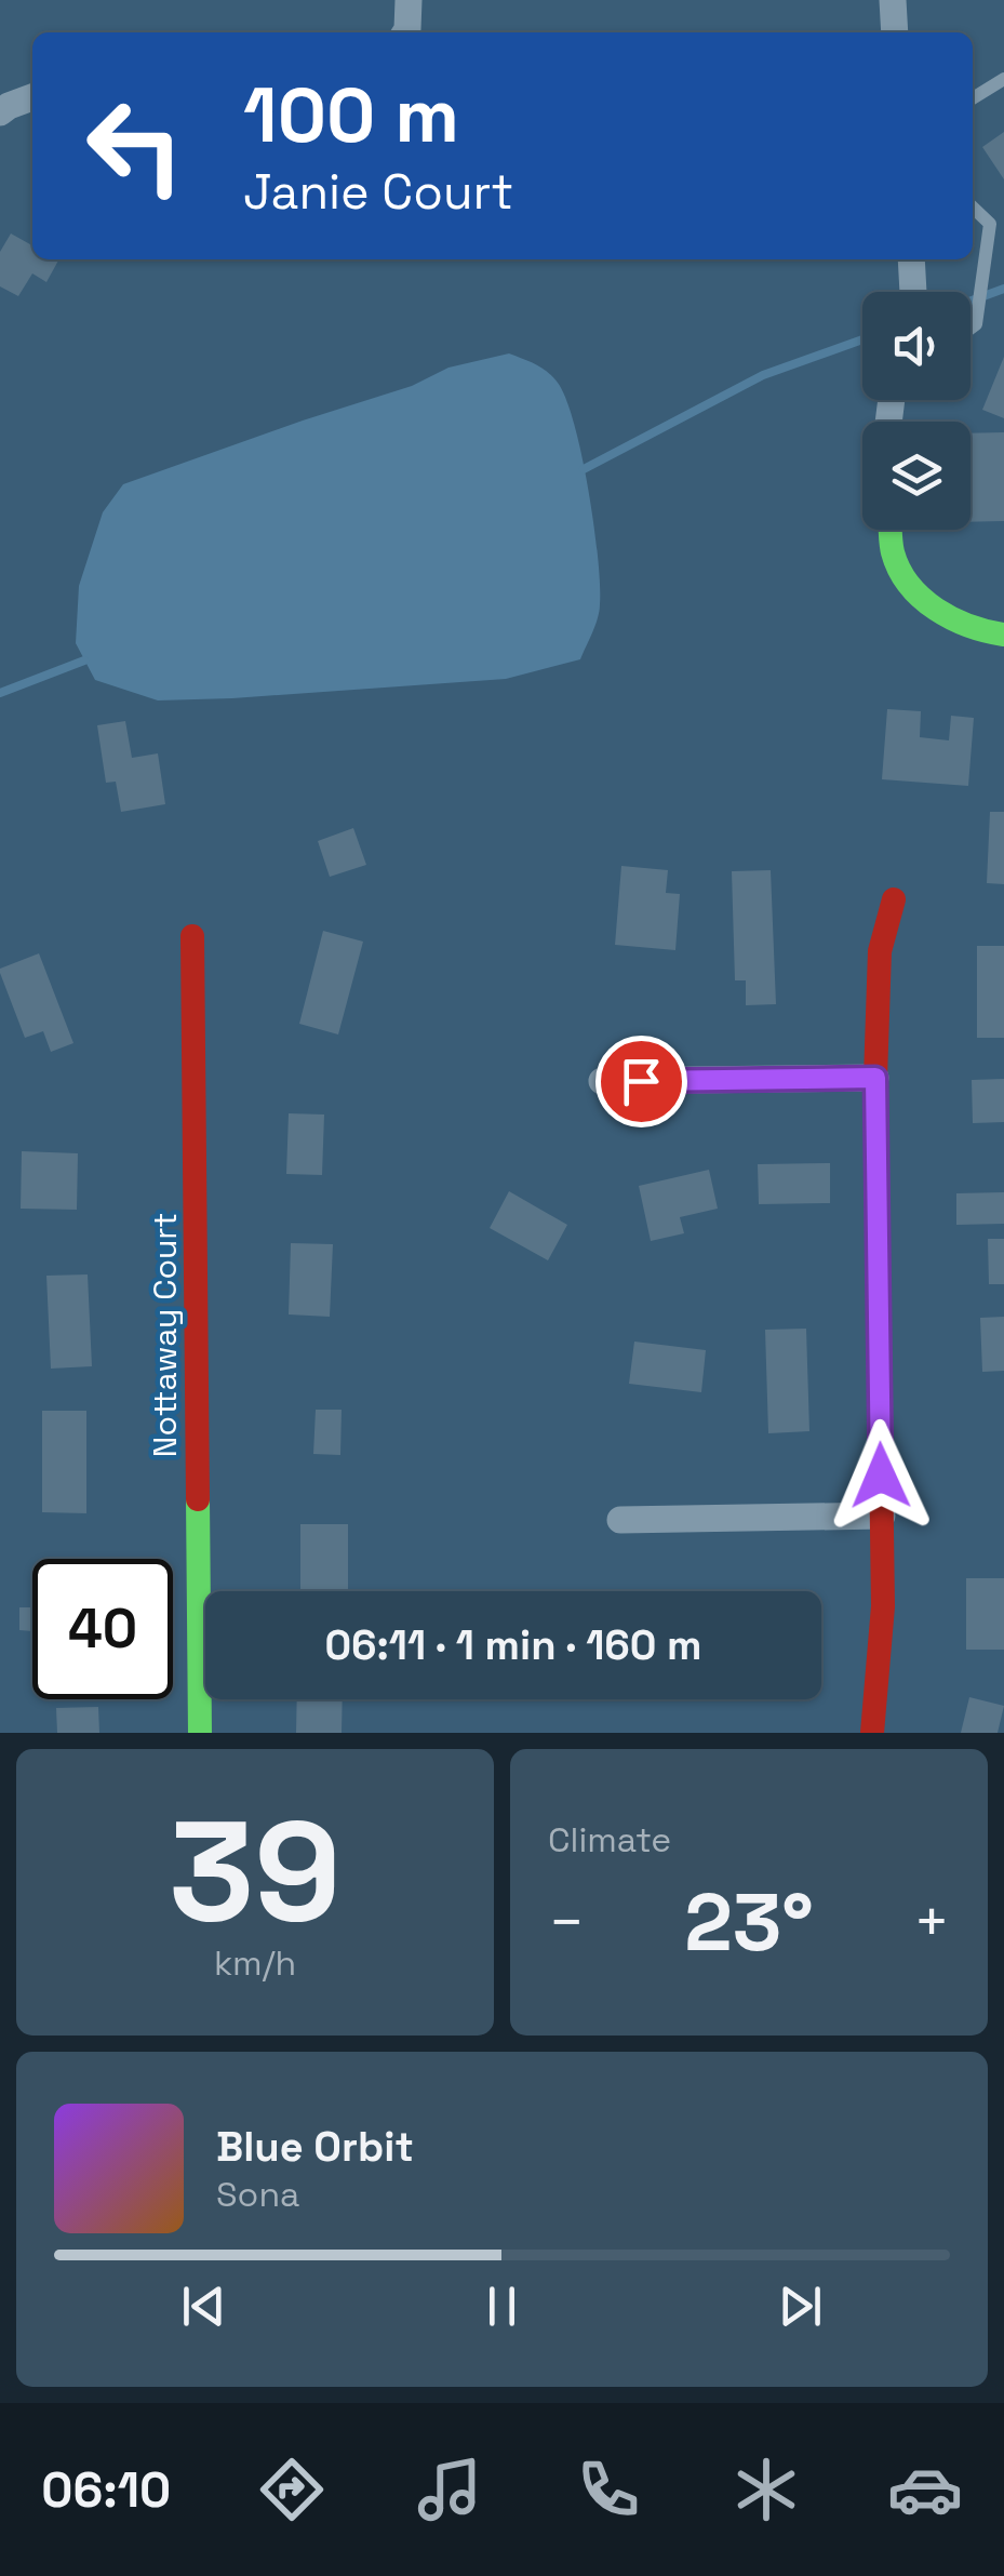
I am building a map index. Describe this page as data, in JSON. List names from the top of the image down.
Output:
{
  "streets": {
    "street": ["Nottaway Court"]
  },
  "page": {
    "turn": ["100 m", "Janie Court"],
    "limit": "40",
    "trip": "06:11 · 1 min · 160 m",
    "tile": [
      ["39", "km/h"],
      "Climate"
    ],
    "heat": ["−", "23°", "+"],
    "song": ["Blue Orbit", "Sona"],
    "tabs": "06:10"
  }
}
